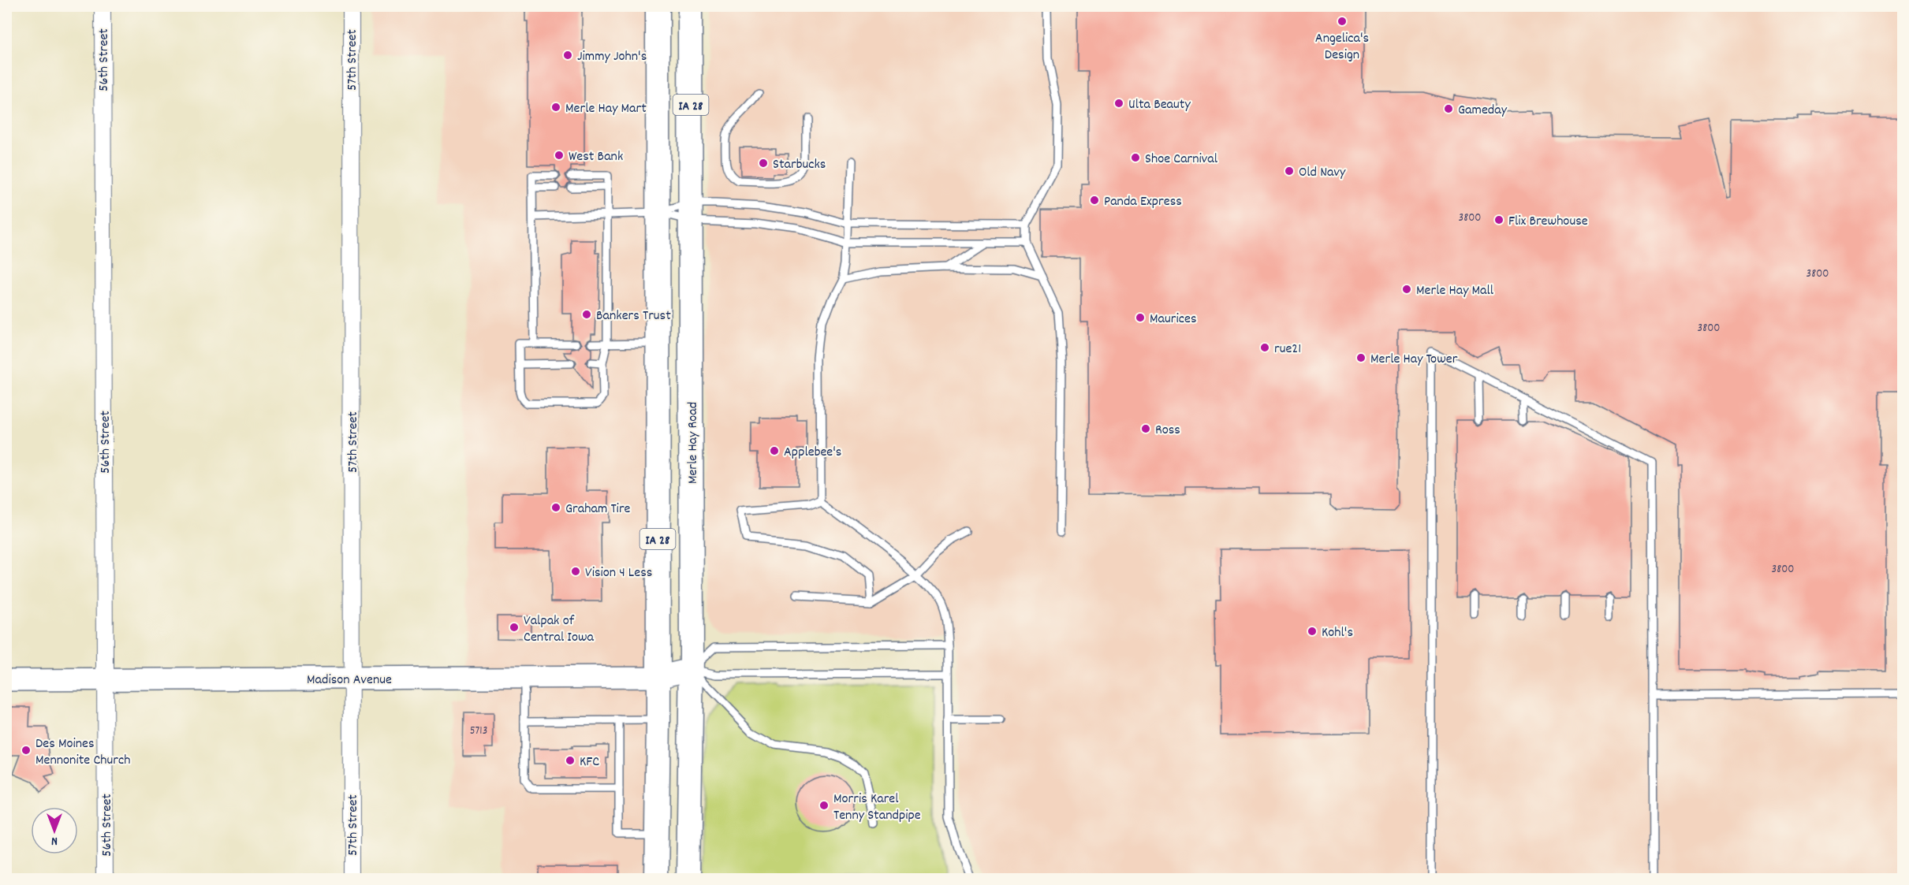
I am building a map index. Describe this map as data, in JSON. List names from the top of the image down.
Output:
{
  "streets": {
    "main road": ["IA 28", "Merle Hay Road"],
    "street": ["56th Street", "57th Street", "Madison Avenue"]
  },
  "crossings": [
    ["56th Street", "Madison Avenue"],
    ["57th Street", "Madison Avenue"],
    ["IA 28", "Madison Avenue"],
    ["Merle Hay Road", "Madison Avenue"]
  ],
  "places": [
    "Angelica's Design",
    "Jimmy John's",
    "Ulta Beauty",
    "Merle Hay Mart",
    "Gameday",
    "West Bank",
    "Shoe Carnival",
    "Starbucks",
    "Old Navy",
    "Panda Express",
    "Flix Brewhouse",
    "Merle Hay Mall",
    "Bankers Trust",
    "Maurices",
    "rue21",
    "Merle Hay Tower",
    "Ross",
    "Applebee's",
    "Graham Tire",
    "Vision 4 Less",
    "Valpak of Central Iowa",
    "Kohl's",
    "Des Moines Mennonite Church",
    "KFC",
    "Morris Karel Tenny Standpipe"
  ],
  "house_numbers": [
    "3800",
    "3800",
    "3800",
    "3800",
    "5713"
  ],
  "north": "bottom"
}
